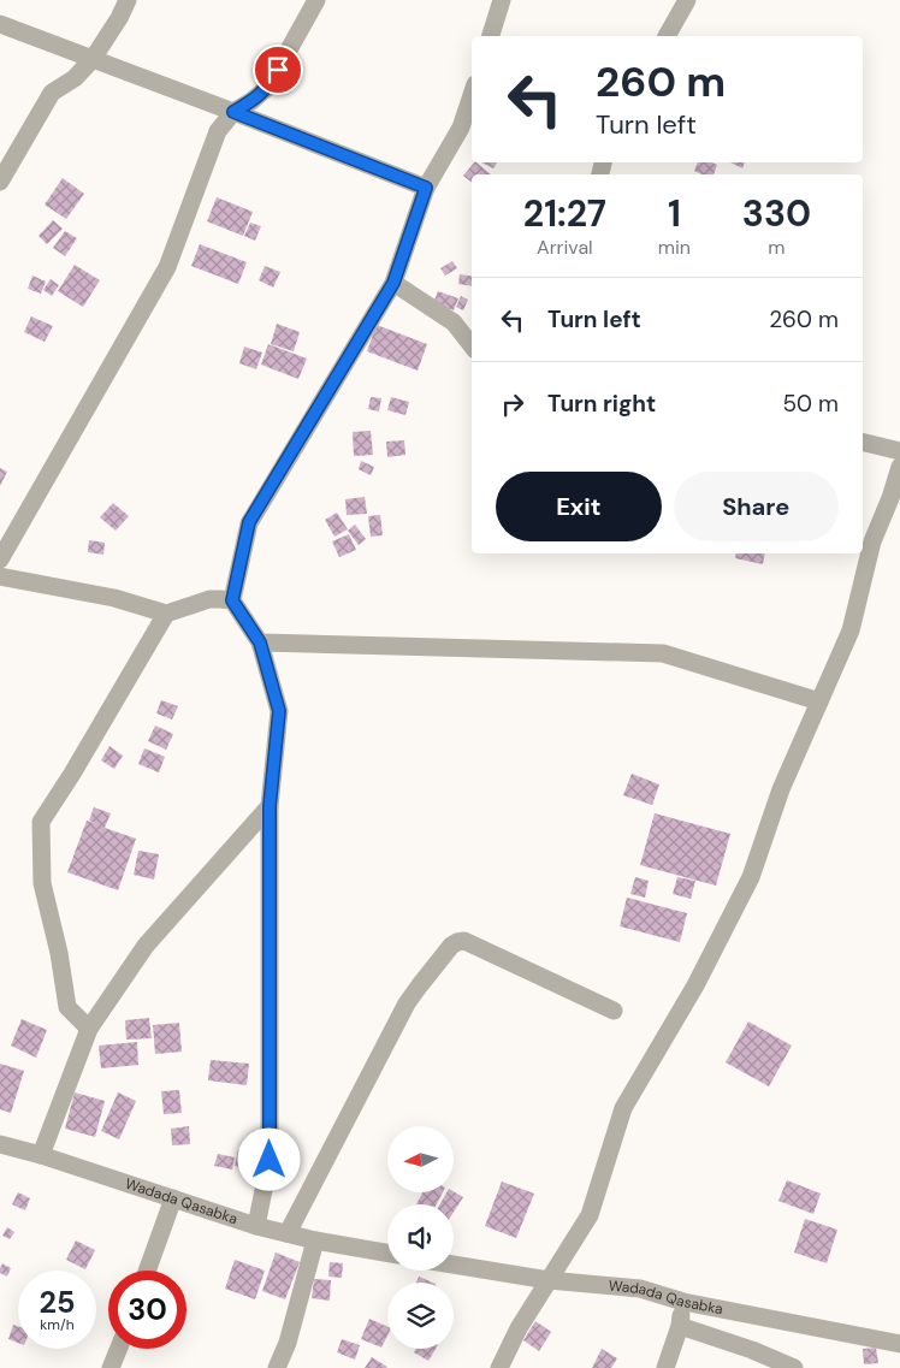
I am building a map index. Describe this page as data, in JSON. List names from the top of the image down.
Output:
{
  "streets": {
    "street": ["Wadada Qasabka"]
  },
  "north": "left",
  "page": {
    "turn": ["260 m", "Turn left"],
    "eta": [
      "21:27",
      "Arrival",
      "1",
      "min",
      "330",
      "m"
    ],
    "list": [
      {
        "name": "Turn left",
        "value": "260 m"
      },
      {
        "name": "Turn right",
        "value": "50 m"
      }
    ],
    "buttons": ["Exit", "Share"],
    "speed": "25 km/h",
    "limit": "30"
  }
}
